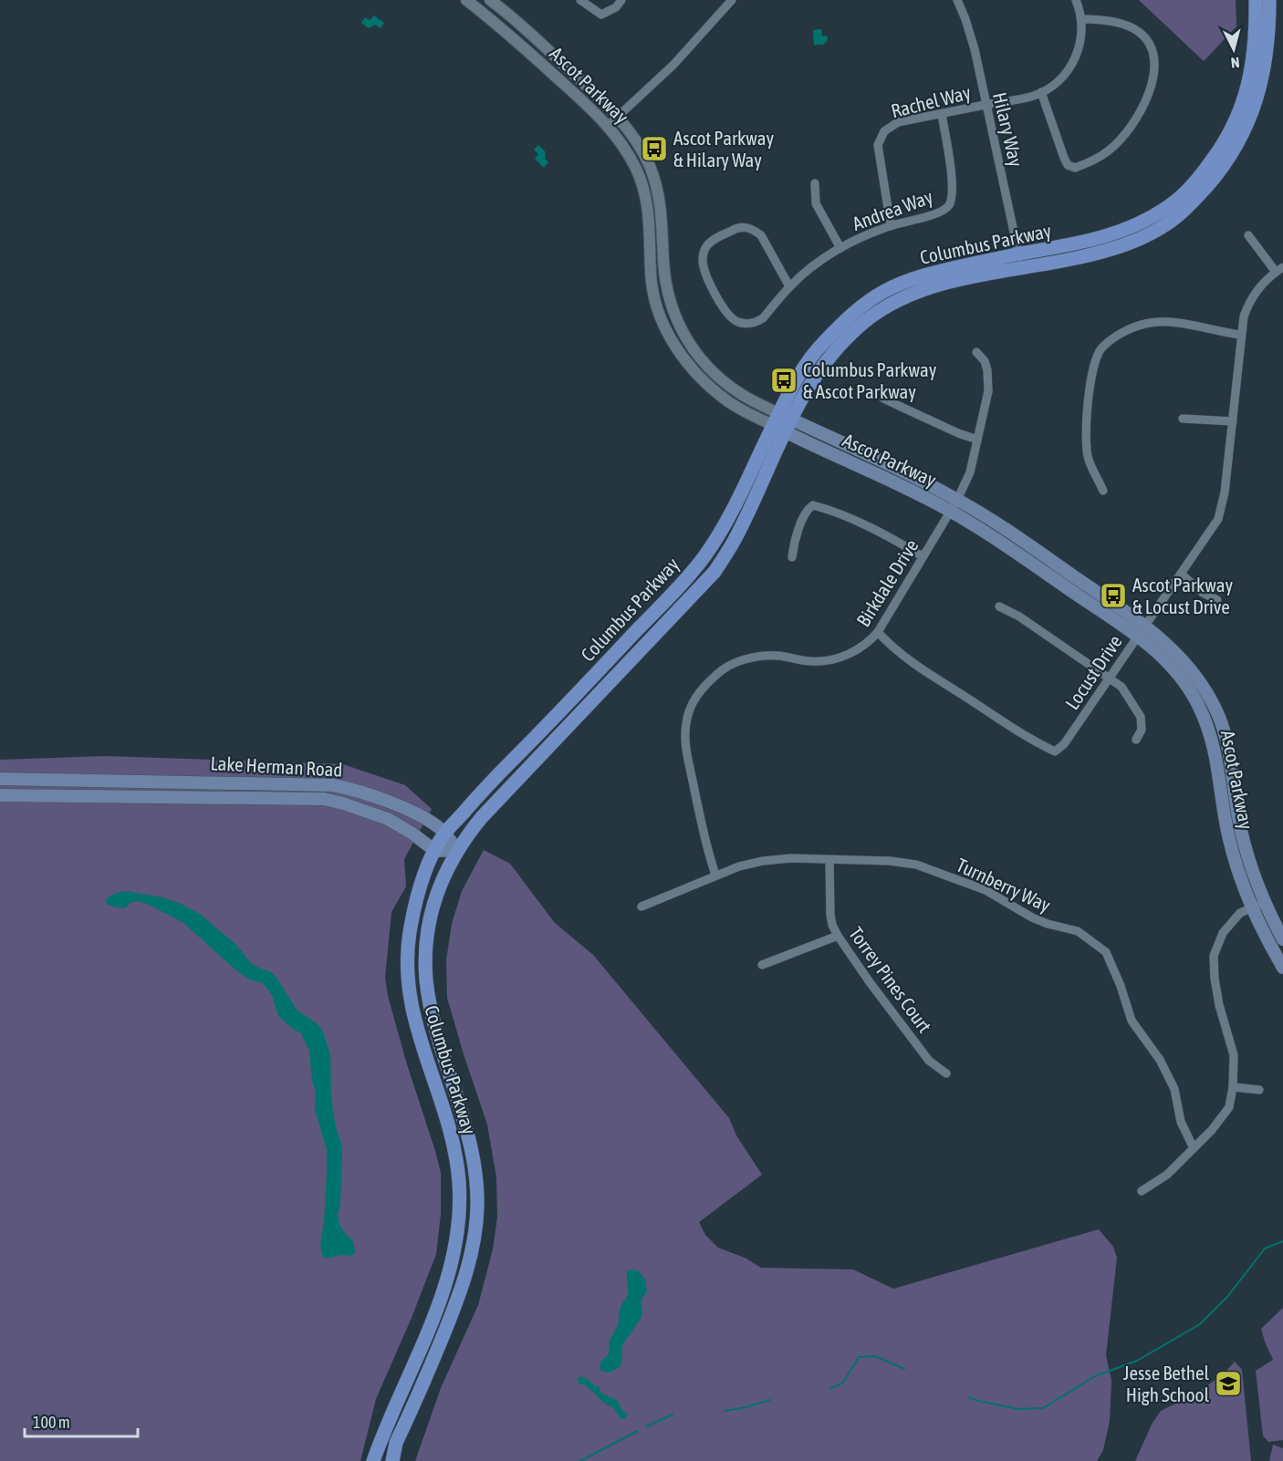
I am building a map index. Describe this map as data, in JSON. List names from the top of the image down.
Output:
{
  "streets": {
    "main road": ["Ascot Parkway", "Columbus Parkway", "Lake Herman Road"],
    "street": [
      "Rachel Way",
      "Hilary Way",
      "Andrea Way",
      "Birkdale Drive",
      "Locust Drive",
      "Turnberry Way",
      "Torrey Pines Court"
    ]
  },
  "crossings": [
    ["Ascot Parkway", "Columbus Parkway"],
    ["Ascot Parkway", "Birkdale Drive"],
    ["Ascot Parkway", "Locust Drive"],
    ["Rachel Way", "Hilary Way"],
    ["Rachel Way", "Andrea Way"],
    ["Hilary Way", "Columbus Parkway"],
    ["Columbus Parkway", "Lake Herman Road"],
    ["Birkdale Drive", "Locust Drive"],
    ["Birkdale Drive", "Turnberry Way"],
    ["Turnberry Way", "Torrey Pines Court"]
  ],
  "places": {
    "bus stop": ["Ascot Parkway & Hilary Way", "Columbus Parkway & Ascot Parkway", "Ascot Parkway & Locust Drive"],
    "school or university": ["Jesse Bethel High School"]
  },
  "scale_bar": "100 m",
  "north": "bottom"
}
